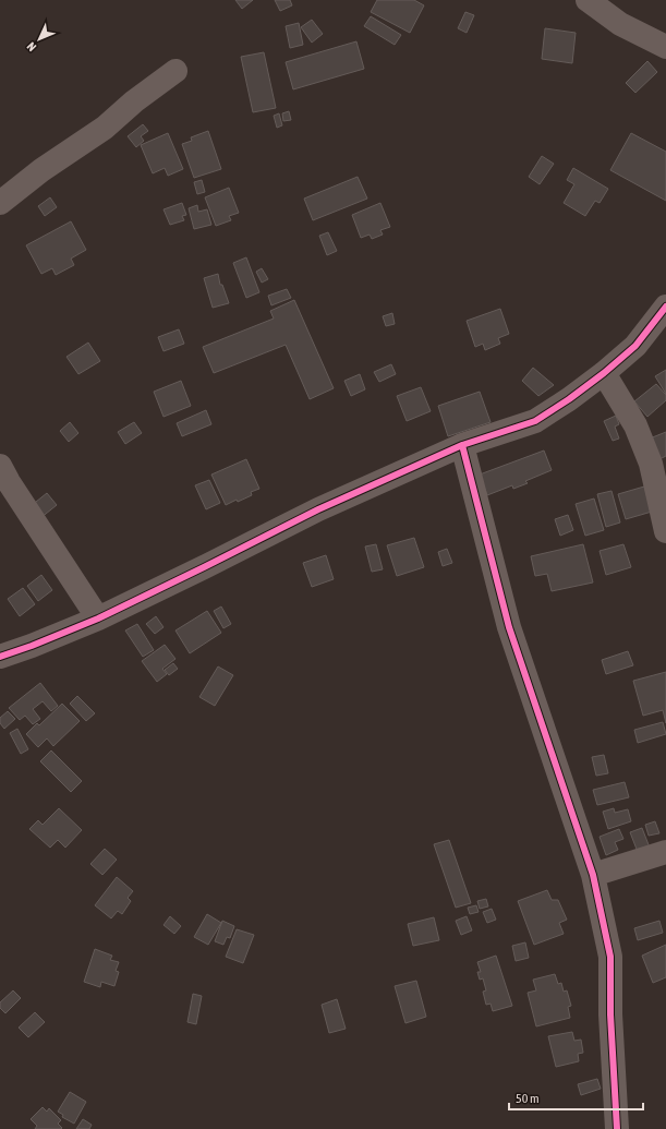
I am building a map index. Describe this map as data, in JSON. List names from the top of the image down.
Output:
{
  "scale_bar": "50 m",
  "north": "bottom left"
}
